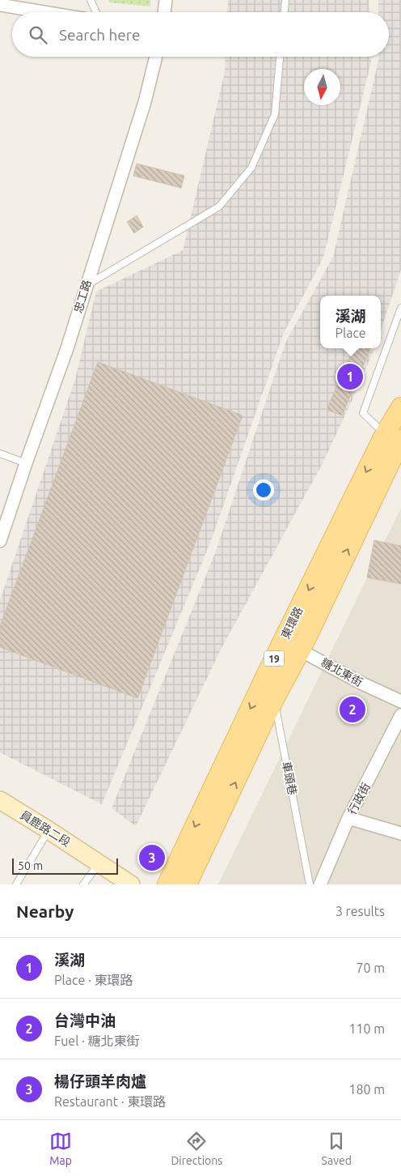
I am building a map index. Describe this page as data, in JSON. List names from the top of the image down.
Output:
{
  "streets": {
    "main road": ["東環路", "19", "員鹿路二段"],
    "street": ["忠工路", "糖北東街", "行政街"],
    "lane": ["車頭巷"]
  },
  "crossings": [
    ["東環路", "糖北東街"],
    ["東環路", "車頭巷"]
  ],
  "scale_bar": "50 m",
  "north": "bottom",
  "page": {
    "search": "Search here",
    "popup": ["溪湖", "Place"],
    "pins": ["1", "2", "3"],
    "scale": "50 m",
    "heading": ["Nearby", "3 results"],
    "list": [
      {
        "mark": "1",
        "name": "溪湖",
        "note": "Place · 東環路",
        "value": "70 m"
      },
      {
        "mark": "2",
        "name": "台灣中油",
        "note": "Fuel · 糖北東街",
        "value": "110 m"
      },
      {
        "mark": "3",
        "name": "楊仔頭羊肉爐",
        "note": "Restaurant · 東環路",
        "value": "180 m"
      }
    ],
    "nav": ["Map", "Directions", "Saved"]
  }
}
